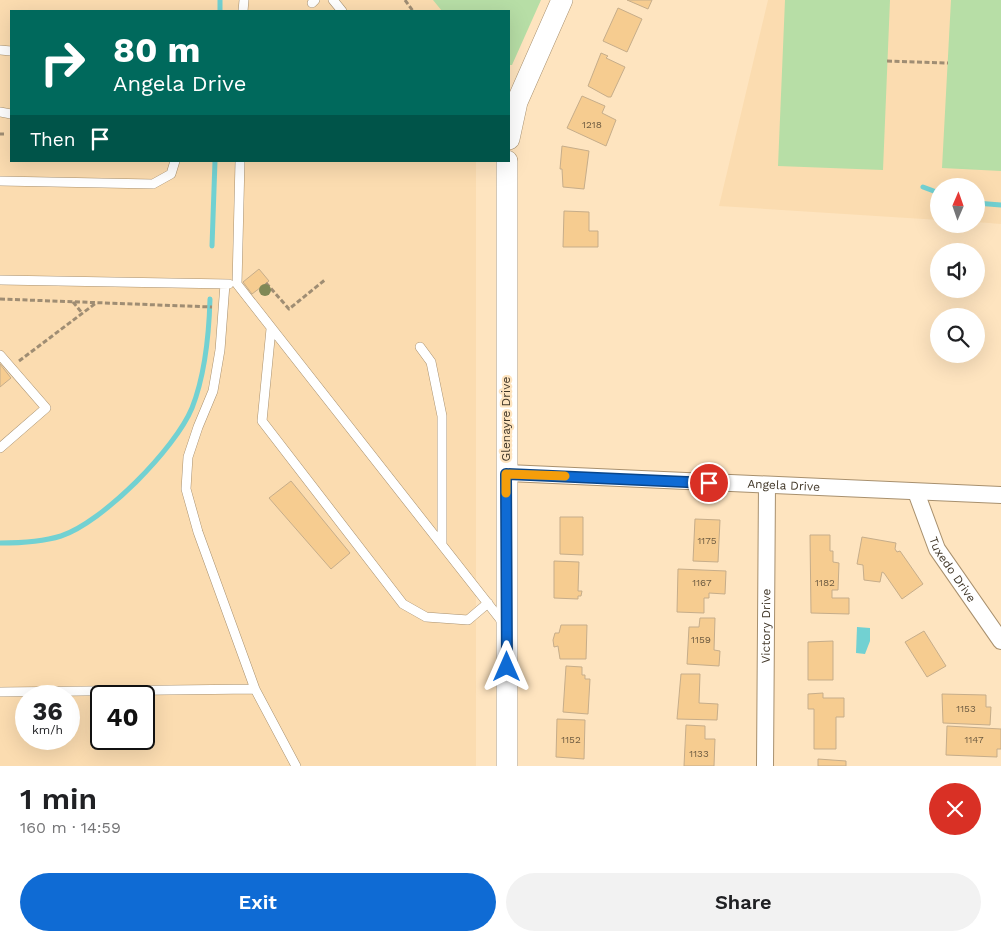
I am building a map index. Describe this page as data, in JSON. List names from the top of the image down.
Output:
{
  "streets": {
    "street": [
      "Glenayre Drive",
      "Angela Drive",
      "Tuxedo Drive",
      "Victory Drive"
    ]
  },
  "crossings": [
    ["Glenayre Drive", "Angela Drive"],
    ["Angela Drive", "Tuxedo Drive"],
    ["Angela Drive", "Victory Drive"]
  ],
  "house_numbers": [
    "1218",
    "1175",
    "1167",
    "1182",
    "1159",
    "1153",
    "1152",
    "1147",
    "1133"
  ],
  "north": "top",
  "page": {
    "turn": ["80 m", "Angela Drive"],
    "then": "Then",
    "speed": "36 km/h",
    "limit": "40",
    "heading": ["1 min", "160 m · 14:59"],
    "buttons": ["Exit", "Share"]
  }
}
